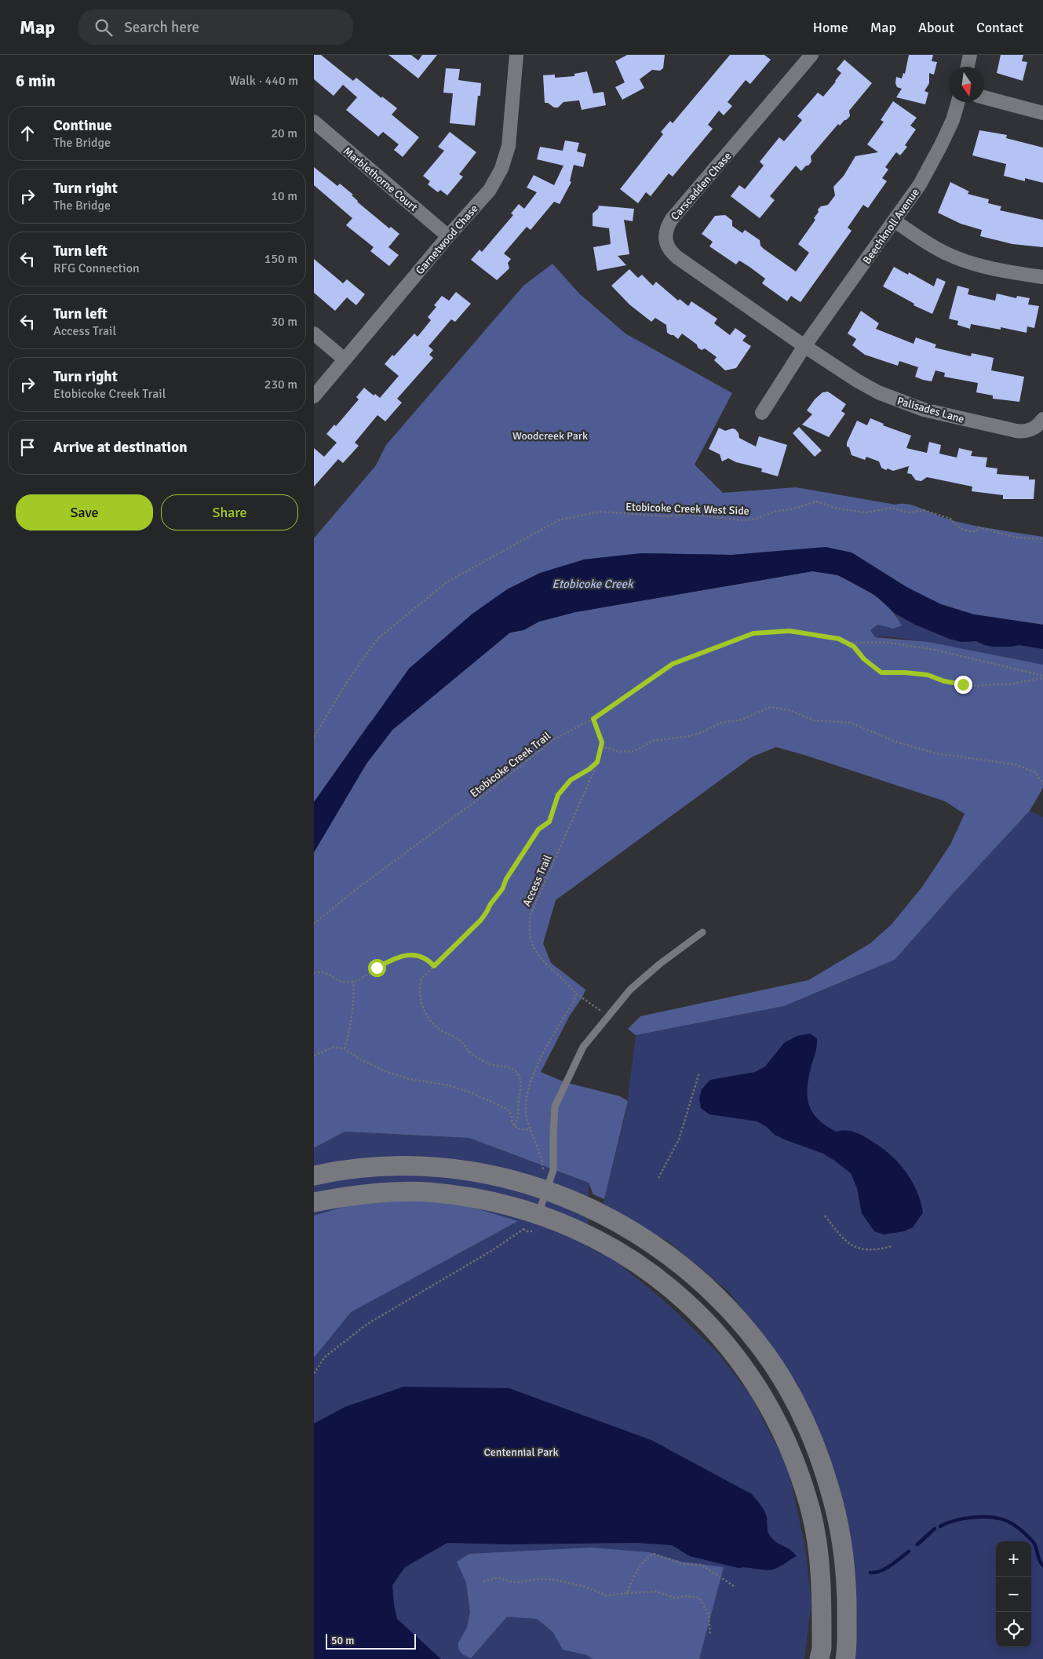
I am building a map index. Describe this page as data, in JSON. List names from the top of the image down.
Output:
{
  "streets": {
    "street": [
      "Marblethorne Court",
      "Carscadden Chase",
      "Beechknoll Avenue",
      "Garnetwood Chase",
      "Palisades Lane"
    ],
    "path": ["Etobicoke Creek West Side", "Etobicoke Creek Trail", "Access Trail"]
  },
  "crossings": [
    ["Marblethorne Court", "Garnetwood Chase"],
    ["Carscadden Chase", "Beechknoll Avenue"],
    ["Carscadden Chase", "Palisades Lane"],
    ["Beechknoll Avenue", "Palisades Lane"],
    ["Etobicoke Creek Trail", "Access Trail"]
  ],
  "water": ["Etobicoke Creek"],
  "parks": ["Woodcreek Park", "Centennial Park"],
  "scale_bar": "50 m",
  "north": "bottom",
  "page": {
    "header": "Map",
    "search": "Search here",
    "nav": [
      "Home",
      "Map",
      "About",
      "Contact"
    ],
    "heading": ["6 min", "Walk · 440 m"],
    "list": [
      ["Continue", "The Bridge", "20 m"],
      ["Turn right", "The Bridge", "10 m"],
      ["Turn left", "RFG Connection", "150 m"],
      ["Turn left", "Access Trail", "30 m"],
      ["Turn right", "Etobicoke Creek Trail", "230 m"],
      "Arrive at destination"
    ],
    "buttons": ["Save", "Share"],
    "map_buttons": ["+", "−"],
    "scale": "50 m"
  }
}
